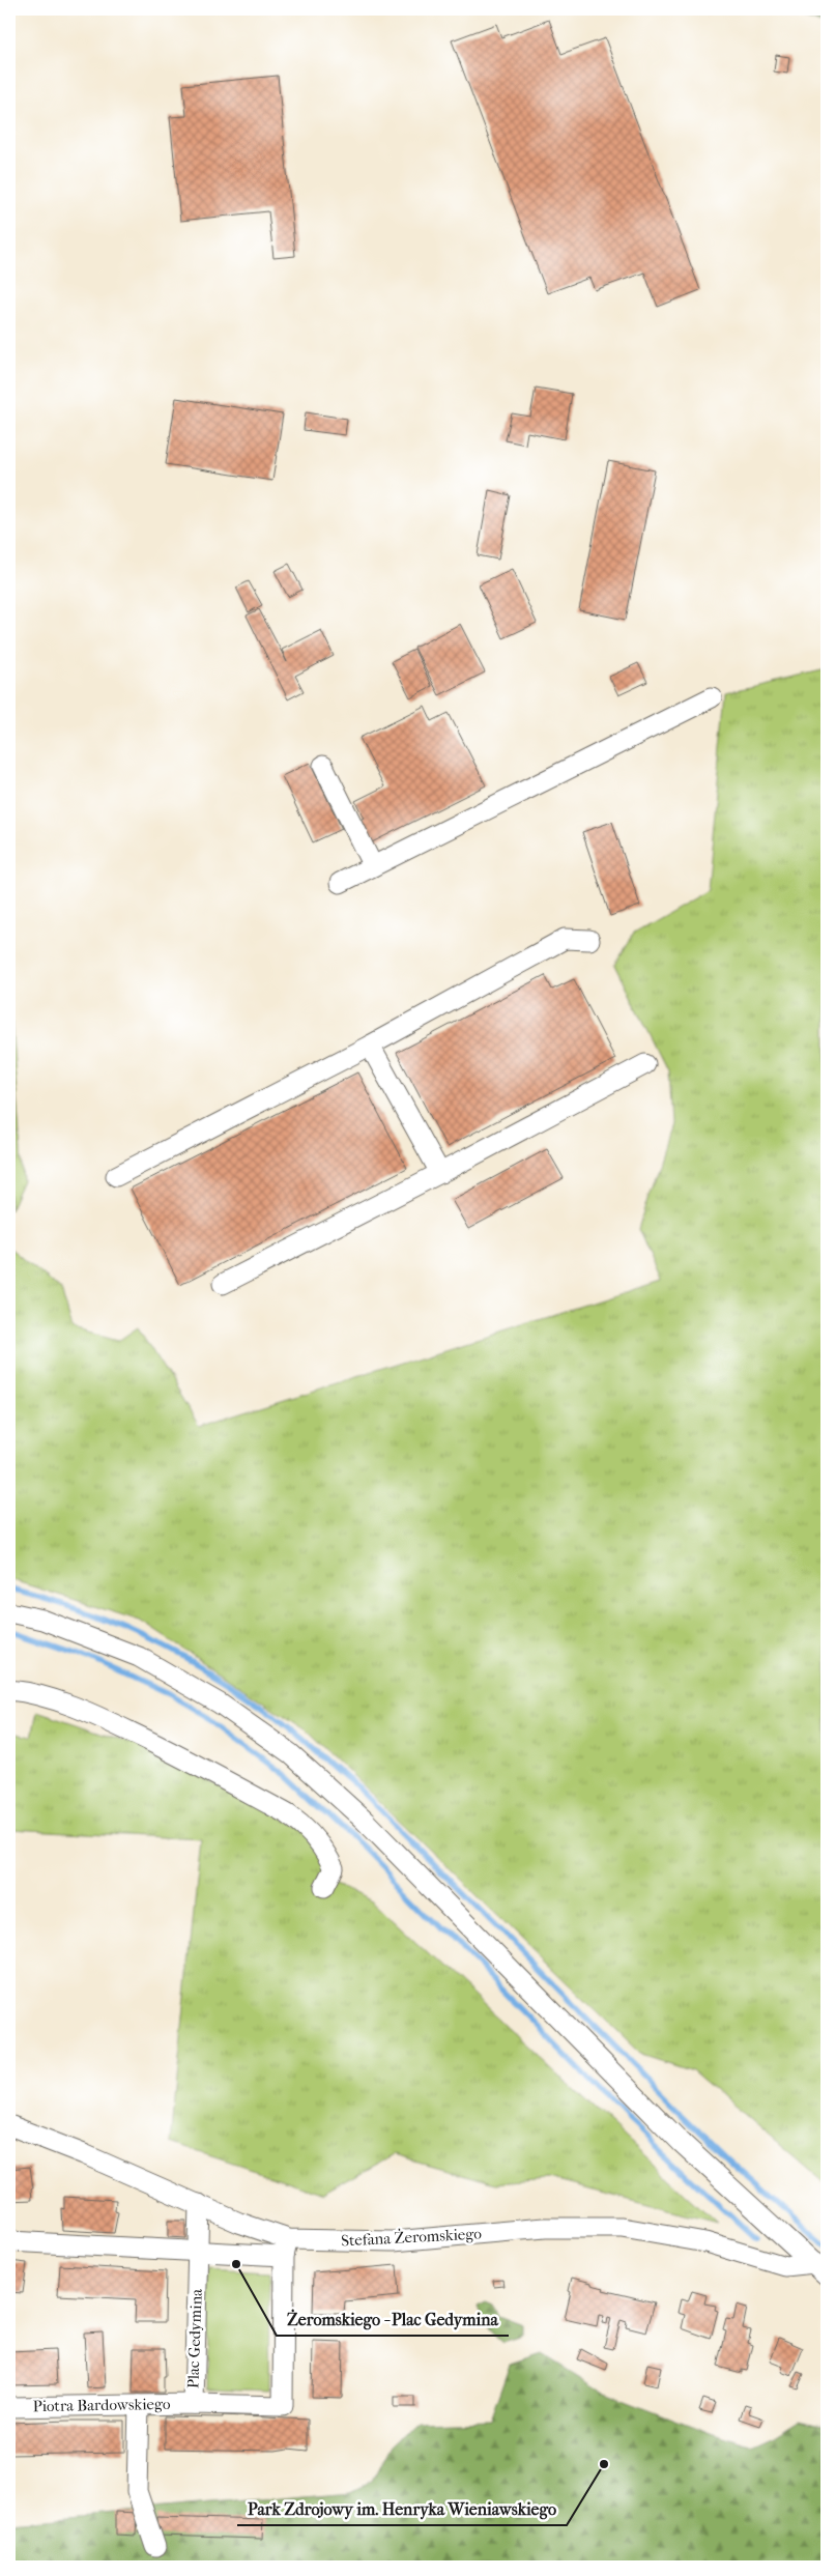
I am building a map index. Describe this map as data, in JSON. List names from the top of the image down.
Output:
{
  "streets": {
    "street": ["Stefana Żeromskiego", "Plac Gedymina", "Piotra Bardowskiego"]
  },
  "crossings": [
    ["Stefana Żeromskiego", "Plac Gedymina"],
    ["Plac Gedymina", "Piotra Bardowskiego"]
  ],
  "places": ["Żeromskiego - Plac Gedymina", "Park Zdrojowy im. Henryka Wieniawskiego"]
}
